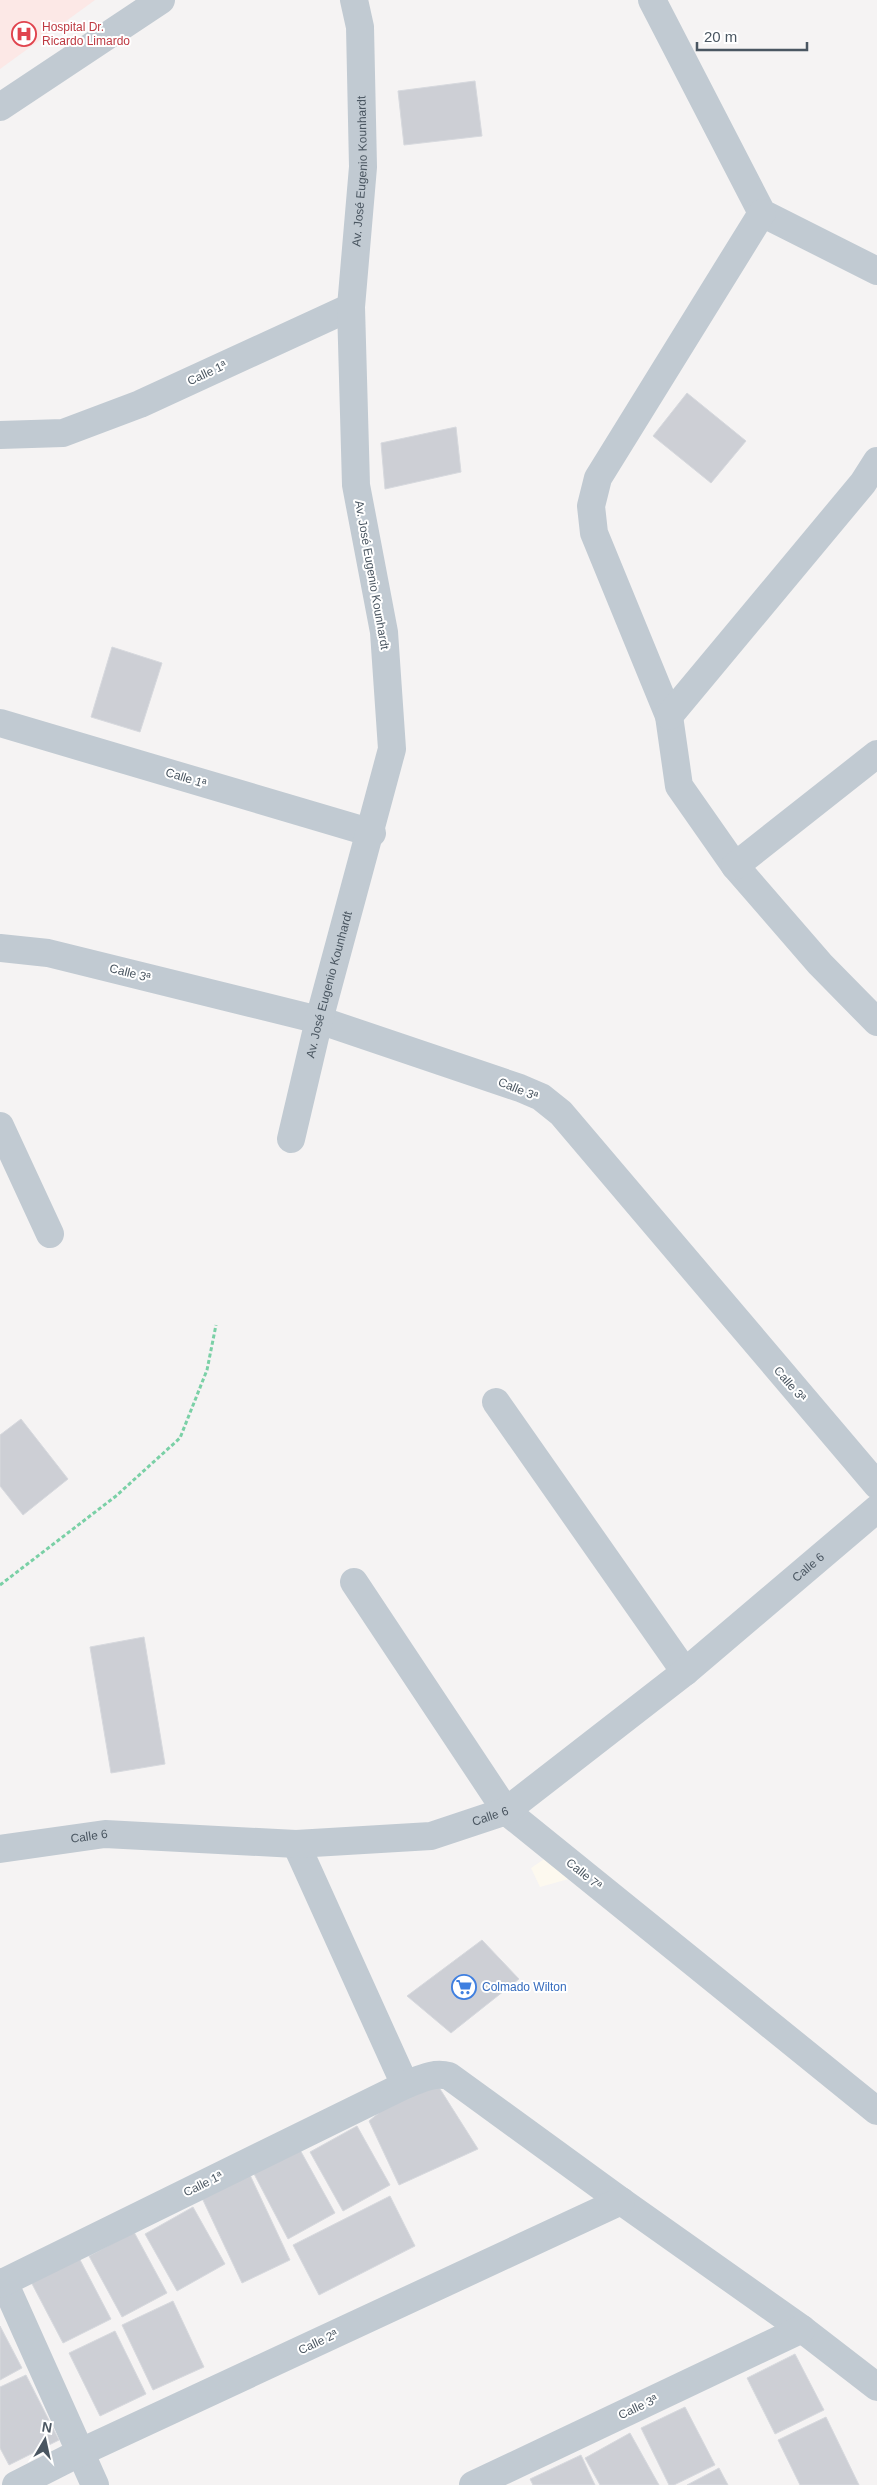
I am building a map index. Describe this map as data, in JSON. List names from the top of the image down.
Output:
{
  "streets": {
    "street": [
      "Av. José Eugenio Kounhardt",
      "Calle 1ª",
      "Calle 3ª",
      "Calle 6",
      "Calle 7ª",
      "Calle 2ª"
    ]
  },
  "crossings": [
    ["Av. José Eugenio Kounhardt", "Calle 1ª"],
    ["Av. José Eugenio Kounhardt", "Calle 3ª"],
    ["Calle 1ª", "Calle 3ª"],
    ["Calle 1ª", "Calle 2ª"],
    ["Calle 6", "Calle 7ª"]
  ],
  "places": {
    "hospital": ["Hospital Dr. Ricardo Limardo"],
    "supermarket": ["Colmado Wilton"]
  },
  "scale_bar": "20 m",
  "north": "top"
}
